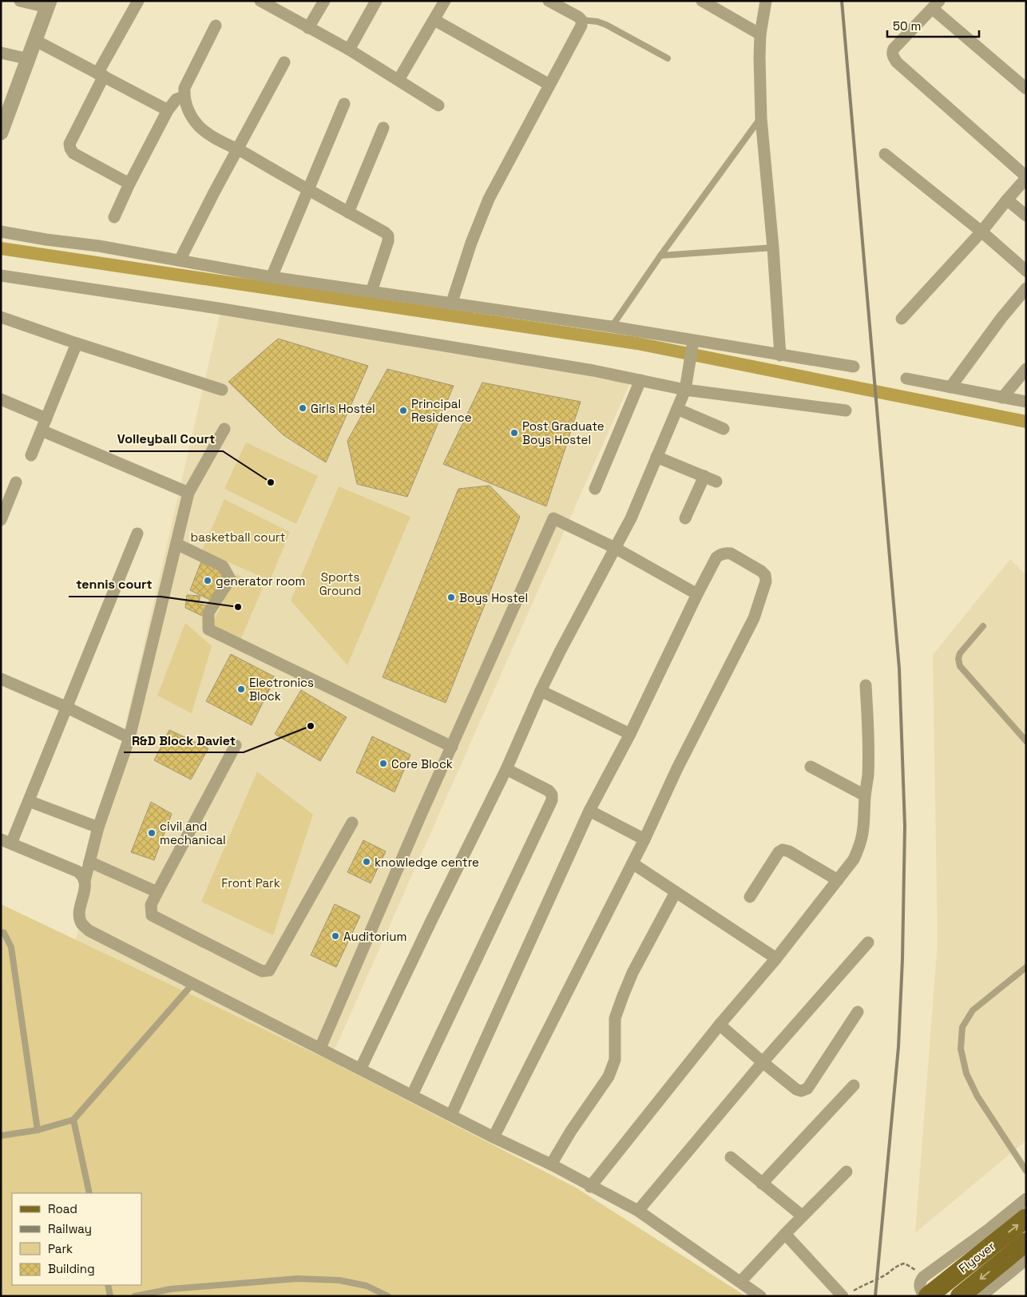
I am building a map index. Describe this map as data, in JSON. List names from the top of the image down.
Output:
{
  "streets": {
    "main road": ["Flyover"]
  },
  "parks": ["basketball court", "Sports Ground", "Front Park"],
  "places": [
    "Girls Hostel",
    "Principal Residence",
    "Post Graduate Boys Hostel",
    "Volleyball Court",
    "generator room",
    "Boys Hostel",
    "tennis court",
    "Electronics Block",
    "R&D Block Daviet",
    "Core Block",
    "civil and mechanical",
    "knowledge centre",
    "Auditorium"
  ],
  "legend": [
    "Road",
    "Railway",
    "Park",
    "Building"
  ],
  "scale_bar": "50 m"
}
